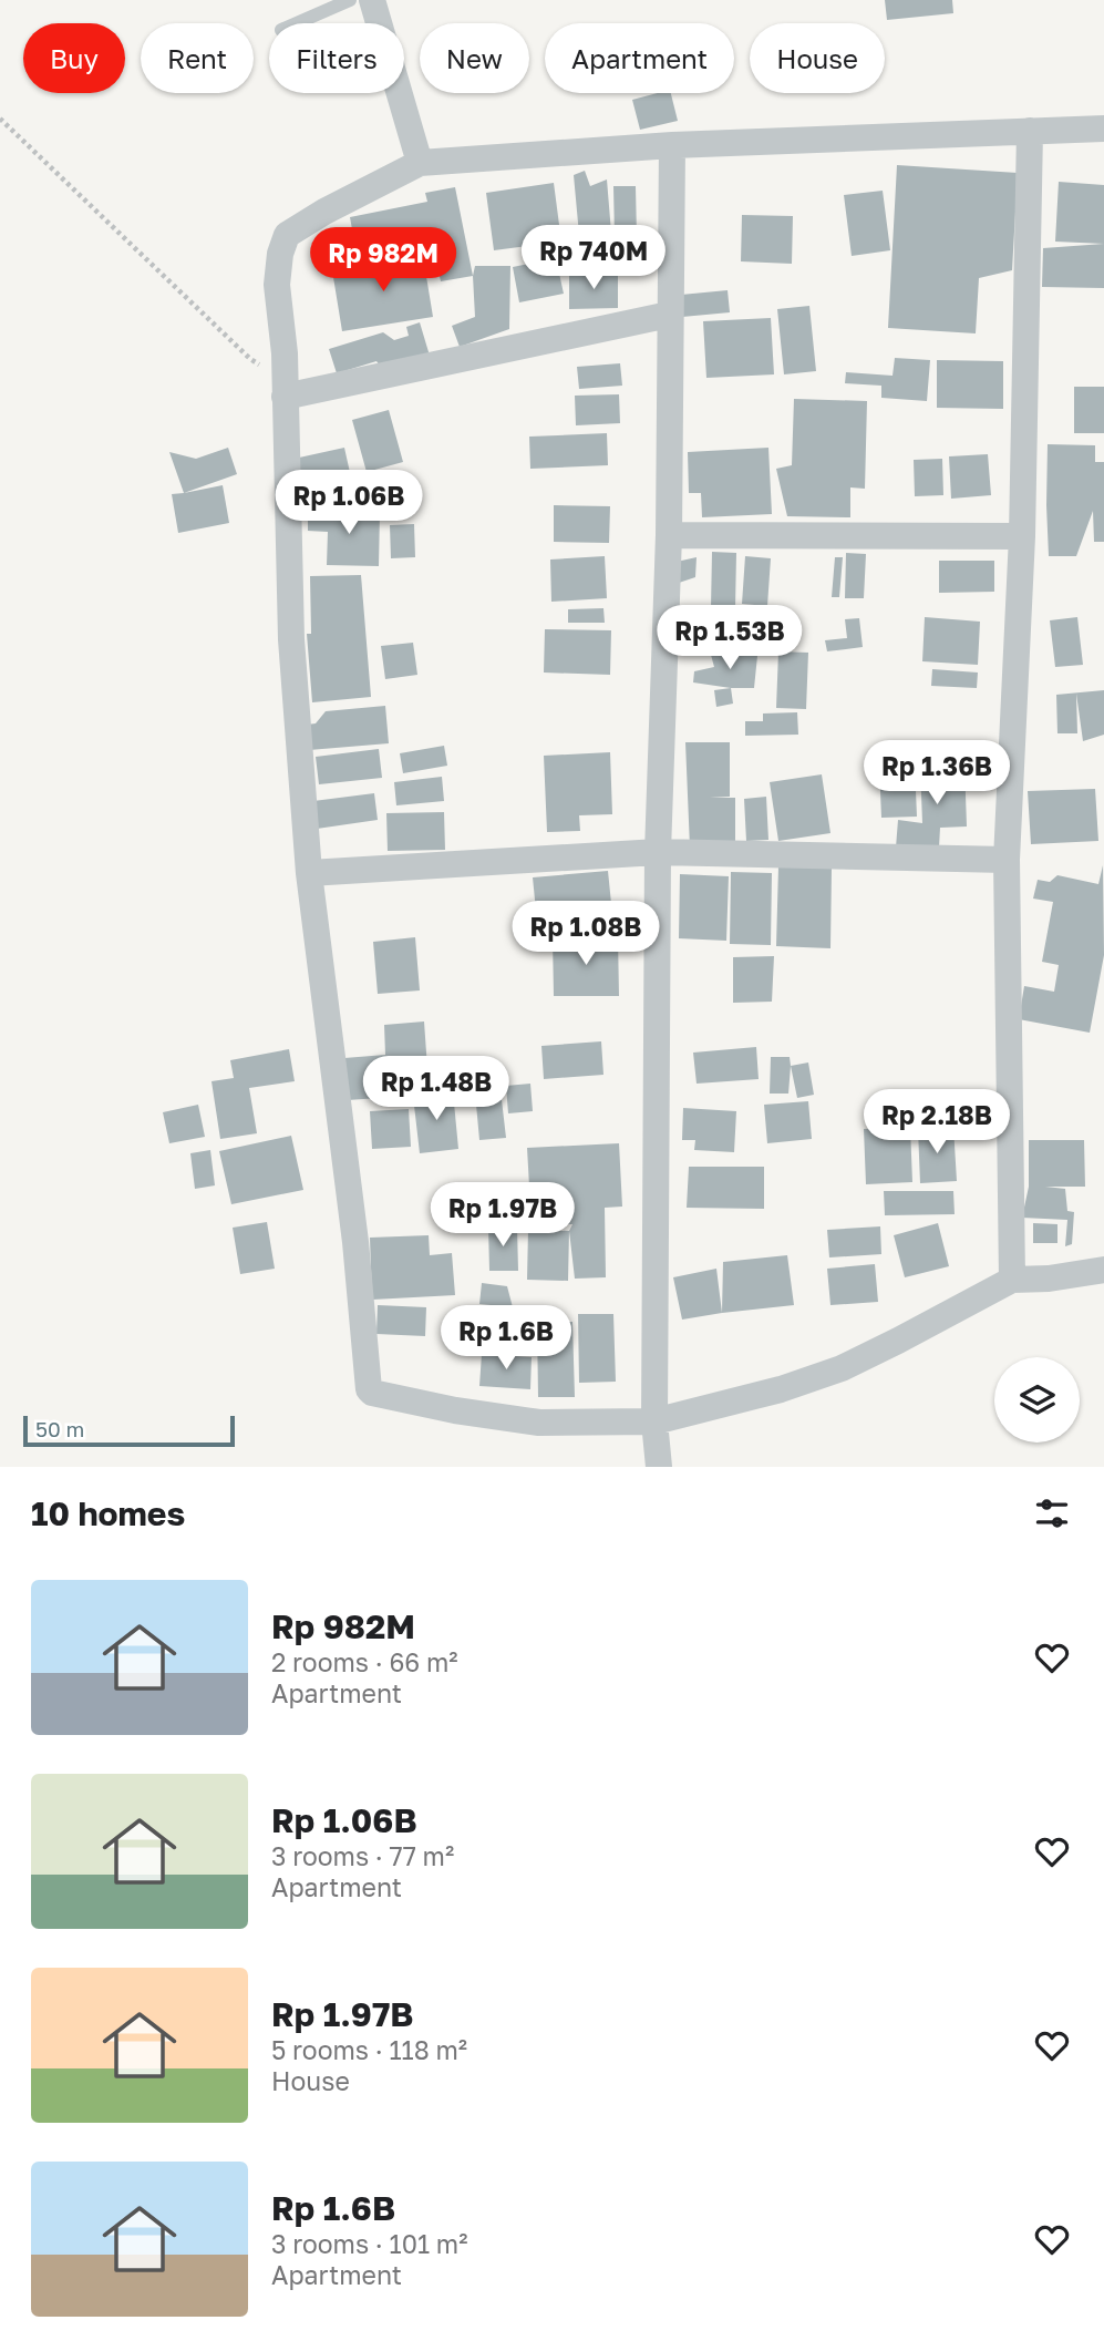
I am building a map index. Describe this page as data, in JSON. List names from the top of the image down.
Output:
{
  "scale_bar": "50 m",
  "page": {
    "chip": [
      "Buy",
      "Rent",
      "Filters",
      "New",
      "Apartment",
      "House"
    ],
    "price": [
      "Rp 740M",
      "Rp 982M",
      "Rp 1.06B",
      "Rp 1.53B",
      "Rp 1.36B",
      "Rp 1.08B",
      "Rp 1.48B",
      "Rp 2.18B",
      "Rp 1.97B",
      "Rp 1.6B"
    ],
    "scale": "50 m",
    "heading": "10 homes",
    "list": [
      {
        "name": "Rp 982M",
        "note": "2 rooms · 66 m² · Apartment"
      },
      {
        "name": "Rp 1.06B",
        "note": "3 rooms · 77 m² · Apartment"
      },
      {
        "name": "Rp 1.97B",
        "note": "5 rooms · 118 m² · House"
      },
      {
        "name": "Rp 1.6B",
        "note": "3 rooms · 101 m² · Apartment"
      }
    ]
  }
}
